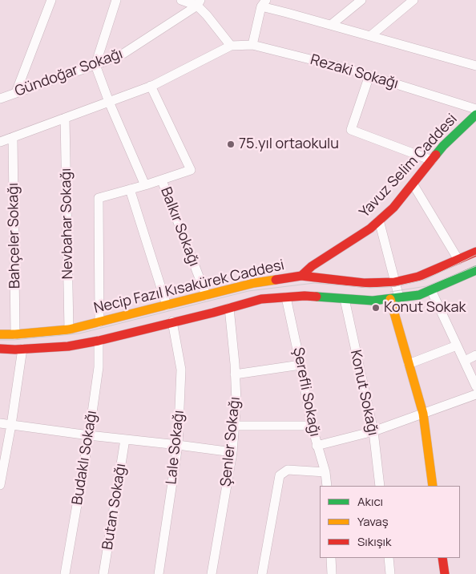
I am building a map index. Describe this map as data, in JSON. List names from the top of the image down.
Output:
{
  "streets": {
    "main road": ["Yavuz Selim Caddesi", "Necip Fazıl Kısakürek Caddesi"],
    "street": [
      "Rezaki Sokağı",
      "Gündoğar Sokağı",
      "Nevbahar Sokağı",
      "Balkır Sokağı",
      "Bahçeler Sokağı",
      "Şerefli Sokağı",
      "Konut Sokağı",
      "Şenler Sokağı",
      "Lale Sokağı",
      "Budaklı Sokağı",
      "Butan Sokağı"
    ]
  },
  "crossings": [
    ["Rezaki Sokağı", "Nevbahar Sokağı"],
    ["Rezaki Sokağı", "Bahçeler Sokağı"],
    ["Yavuz Selim Caddesi", "Necip Fazıl Kısakürek Caddesi"],
    ["Nevbahar Sokağı", "Necip Fazıl Kısakürek Caddesi"],
    ["Balkır Sokağı", "Necip Fazıl Kısakürek Caddesi"],
    ["Bahçeler Sokağı", "Necip Fazıl Kısakürek Caddesi"],
    ["Necip Fazıl Kısakürek Caddesi", "Şerefli Sokağı"],
    ["Necip Fazıl Kısakürek Caddesi", "Konut Sokağı"],
    ["Necip Fazıl Kısakürek Caddesi", "Şenler Sokağı"],
    ["Necip Fazıl Kısakürek Caddesi", "Lale Sokağı"],
    ["Necip Fazıl Kısakürek Caddesi", "Budaklı Sokağı"]
  ],
  "places": ["75.yıl ortaokulu", "Konut Sokak"],
  "legend": ["Akıcı", "Yavaş", "Sıkışık"]
}
